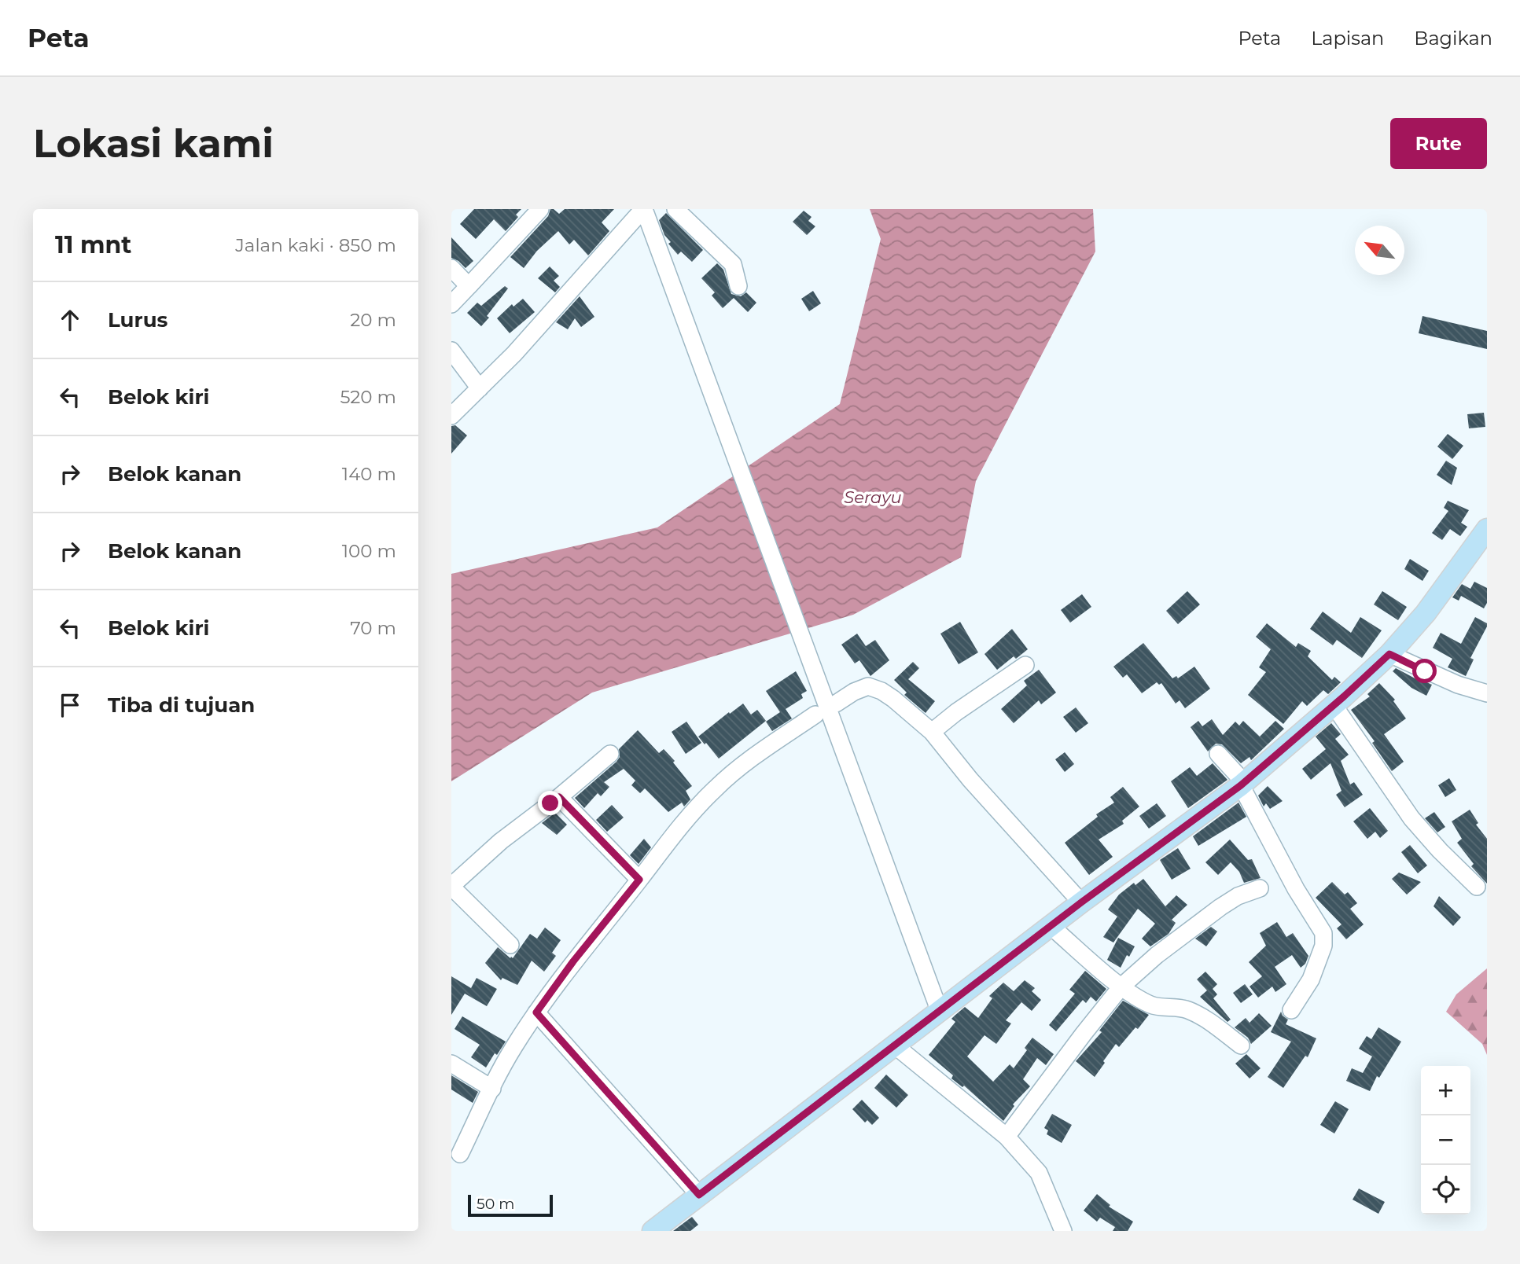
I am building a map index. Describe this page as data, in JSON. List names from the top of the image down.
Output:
{
  "water": ["Serayu"],
  "scale_bar": "50 m",
  "north": "top left",
  "page": {
    "header": "Peta",
    "nav": ["Peta", "Lapisan", "Bagikan"],
    "buttons": "Rute",
    "title": "Lokasi kami",
    "heading": ["11 mnt", "Jalan kaki · 850 m"],
    "list": [
      ["Lurus", "20 m"],
      ["Belok kiri", "520 m"],
      ["Belok kanan", "140 m"],
      ["Belok kanan", "100 m"],
      ["Belok kiri", "70 m"],
      "Tiba di tujuan"
    ],
    "map_buttons": ["+", "−"],
    "scale": "50 m"
  }
}
